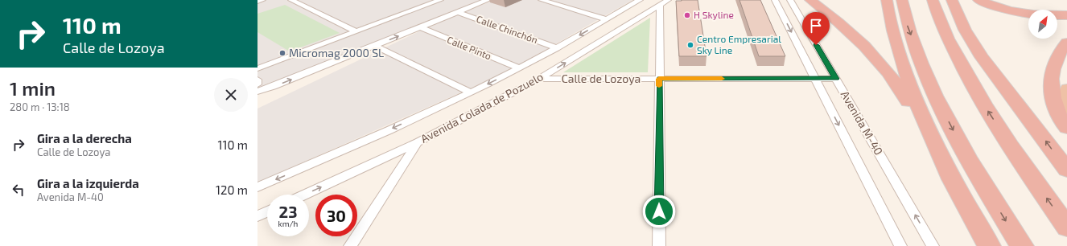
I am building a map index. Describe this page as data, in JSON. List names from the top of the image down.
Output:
{
  "streets": {
    "street": [
      "Calle Chinchón",
      "Calle Pinto",
      "Calle de Lozoya",
      "Avenida Colada de Pozuelo",
      "Avenida M-40"
    ]
  },
  "crossings": [
    ["Calle Chinchón", "Avenida Colada de Pozuelo"],
    ["Calle Pinto", "Avenida Colada de Pozuelo"],
    ["Calle de Lozoya", "Avenida Colada de Pozuelo"],
    ["Calle de Lozoya", "Avenida M-40"]
  ],
  "places": ["H Skyline", "Centro Empresarial Sky Line", "Micromag 2000 SL"],
  "north": "top right",
  "page": {
    "turn": ["110 m", "Calle de Lozoya"],
    "heading": ["1 min", "280 m · 13:18"],
    "list": [
      {
        "name": "Gira a la derecha",
        "note": "Calle de Lozoya",
        "value": "110 m"
      },
      {
        "name": "Gira a la izquierda",
        "note": "Avenida M-40",
        "value": "120 m"
      }
    ],
    "speed": "23 km/h",
    "limit": "30"
  }
}
